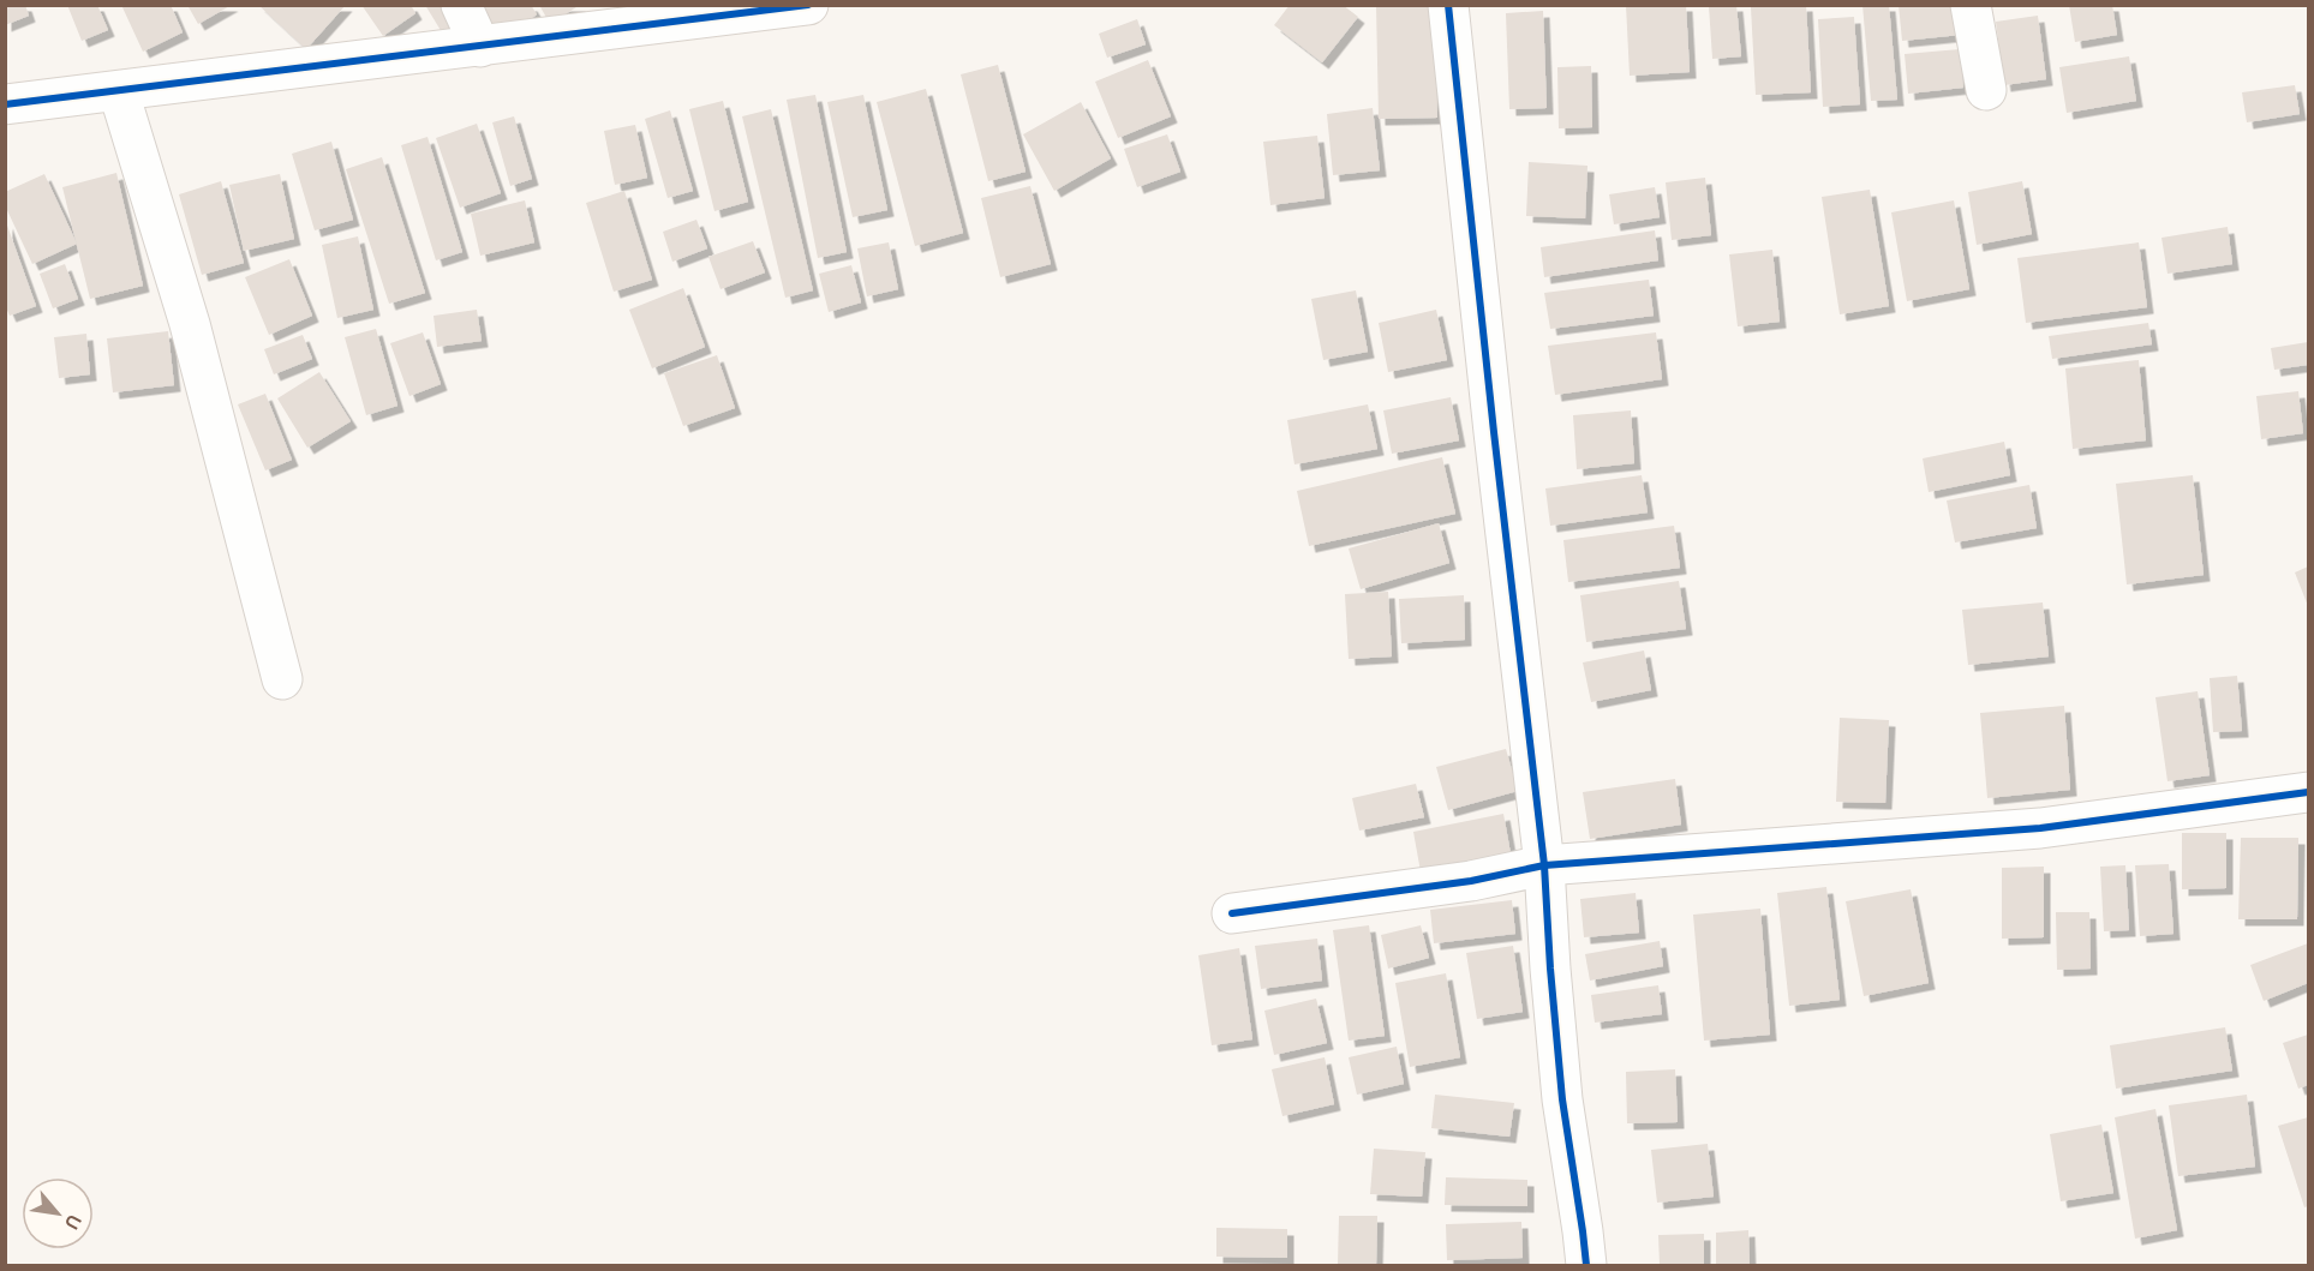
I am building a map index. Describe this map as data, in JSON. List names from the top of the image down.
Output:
{
  "north": "bottom right"
}
